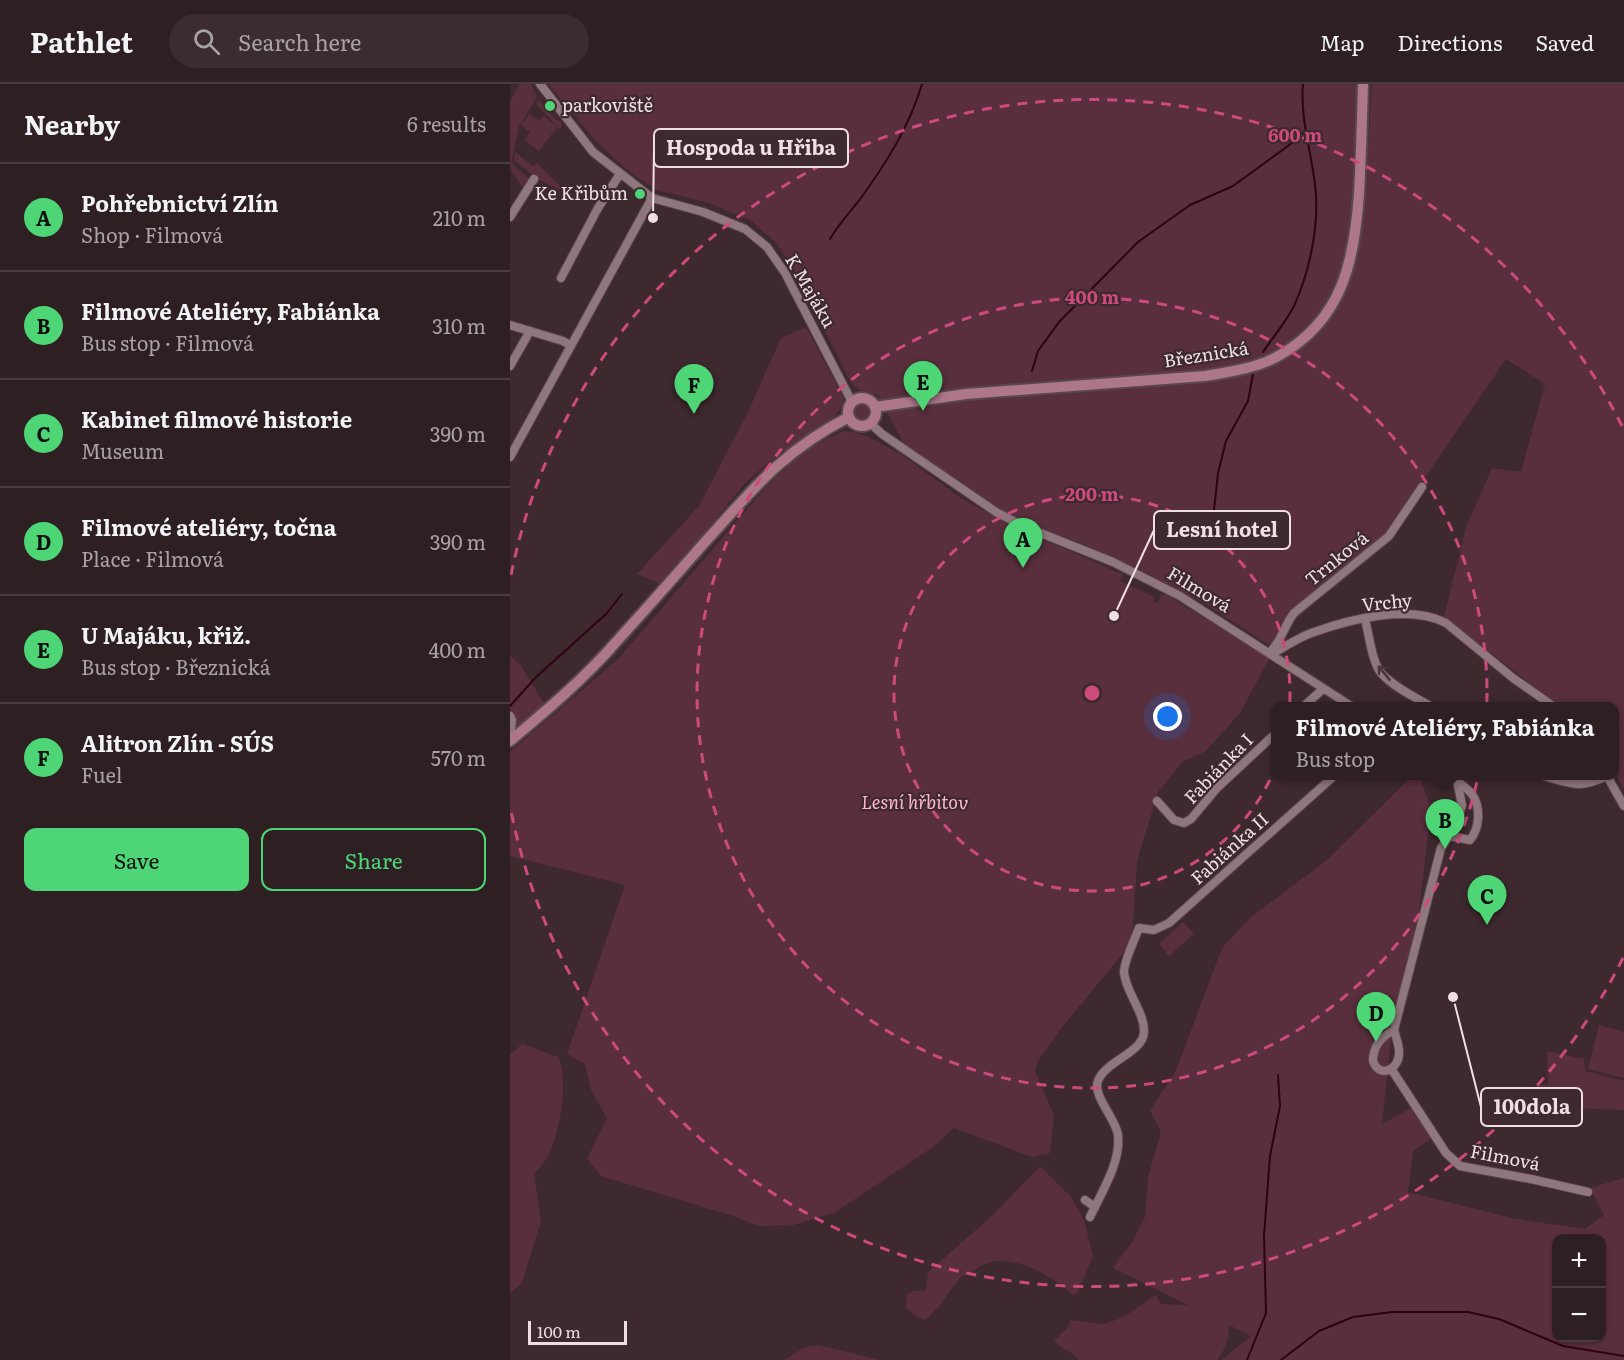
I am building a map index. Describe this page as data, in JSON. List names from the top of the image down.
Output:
{
  "streets": {
    "main road": ["Březnická"],
    "street": [
      "K Majáku",
      "Trnková",
      "Filmová",
      "Vrchy",
      "Fabiánka I",
      "Fabiánka II"
    ]
  },
  "crossings": [
    ["K Majáku", "Březnická"],
    ["K Majáku", "Filmová"],
    ["Březnická", "Filmová"],
    ["Trnková", "Filmová"],
    ["Trnková", "Vrchy"],
    ["Filmová", "Vrchy"]
  ],
  "parks": ["Lesní hřbitov"],
  "places": [
    "parkoviště",
    "Ke Křibům",
    "Hospoda u Hřiba",
    "Lesní hotel",
    "100dola"
  ],
  "scale_bar": "100 m",
  "page": {
    "header": "Pathlet",
    "search": "Search here",
    "nav": ["Map", "Directions", "Saved"],
    "heading": ["Nearby", "6 results"],
    "list": [
      {
        "mark": "A",
        "name": "Pohřebnictví Zlín",
        "note": "Shop · Filmová",
        "value": "210 m"
      },
      {
        "mark": "B",
        "name": "Filmové Ateliéry, Fabiánka",
        "note": "Bus stop · Filmová",
        "value": "310 m"
      },
      {
        "mark": "C",
        "name": "Kabinet filmové historie",
        "note": "Museum",
        "value": "390 m"
      },
      {
        "mark": "D",
        "name": "Filmové ateliéry, točna",
        "note": "Place · Filmová",
        "value": "390 m"
      },
      {
        "mark": "E",
        "name": "U Majáku, křiž.",
        "note": "Bus stop · Březnická",
        "value": "400 m"
      },
      {
        "mark": "F",
        "name": "Alitron Zlín - SÚS",
        "note": "Fuel",
        "value": "570 m"
      }
    ],
    "pins": [
      "E",
      "F",
      "A",
      "B",
      "C",
      "D"
    ],
    "popup": ["Filmové Ateliéry, Fabiánka", "Bus stop"],
    "buttons": ["Save", "Share"],
    "map_buttons": ["+", "−"],
    "scale": "100 m"
  },
  "rings": ["600 m", "400 m", "200 m"]
}
